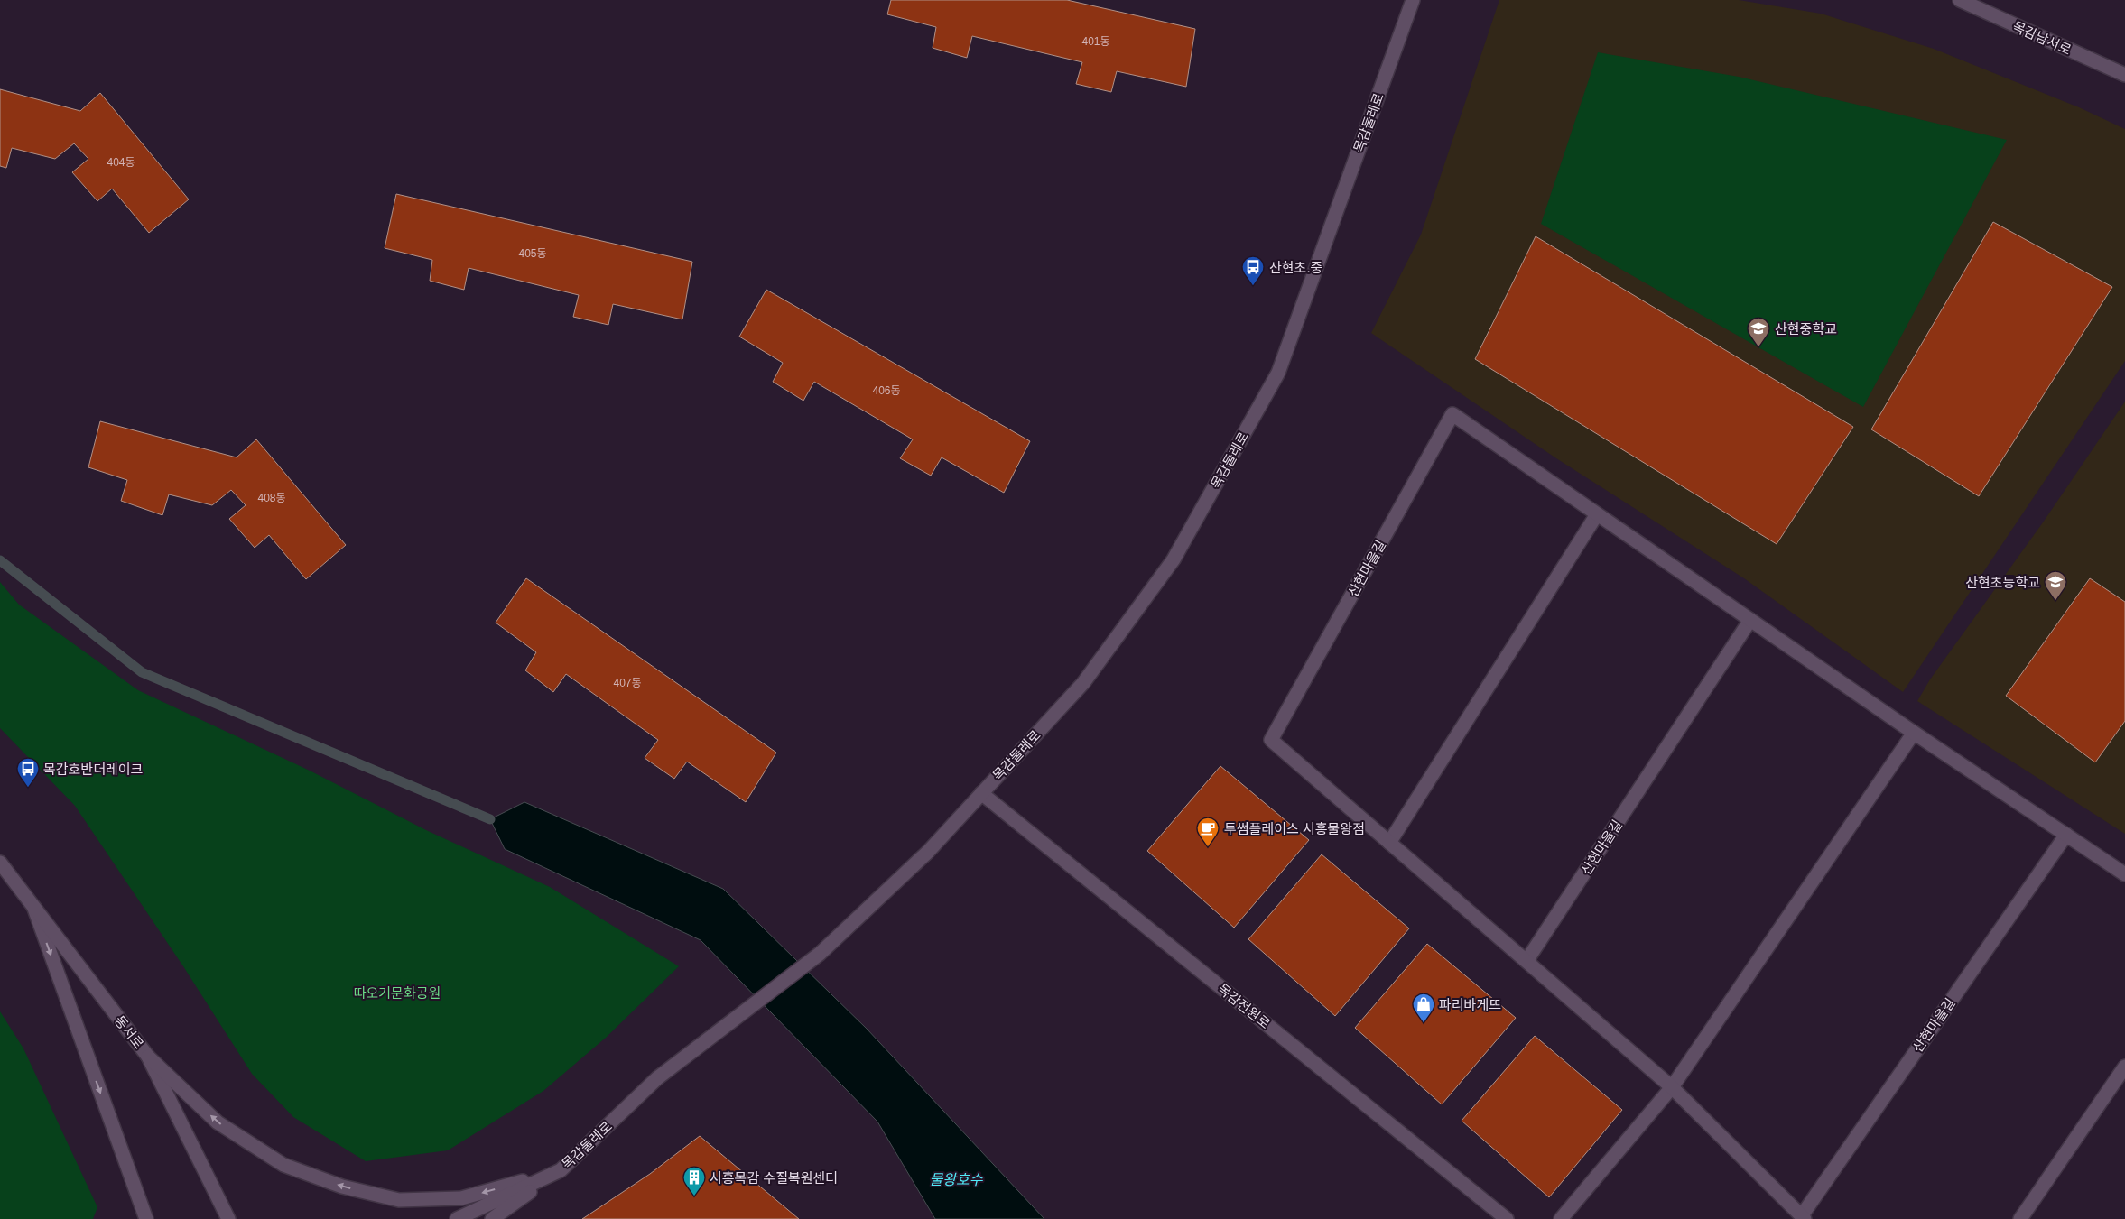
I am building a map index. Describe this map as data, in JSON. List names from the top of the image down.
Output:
{
  "streets": {
    "street": [
      "목감남서로",
      "목감둘레로",
      "산현마을길",
      "목감전원로",
      "동서로"
    ]
  },
  "crossings": [
    ["목감둘레로", "목감전원로"]
  ],
  "water": ["물왕호수"],
  "parks": ["따오기문화공원"],
  "places": {
    "bus stop": ["산현초.중", "목감호반더레이크"],
    "school or university": ["산현중학교", "산현초등학교"],
    "cafe": ["투썸플레이스 시흥물왕점"],
    "shop": ["파리바게뜨"],
    "building": ["시흥목감 수질복원센터"]
  },
  "house_numbers": [
    "401동",
    "404동",
    "405동",
    "406동",
    "408동",
    "407동"
  ]
}
